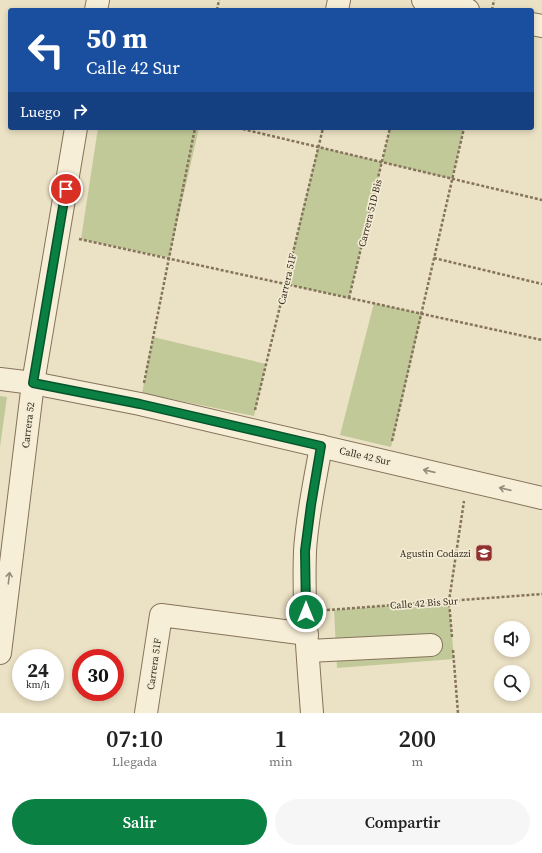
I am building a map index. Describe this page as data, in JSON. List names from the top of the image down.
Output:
{
  "streets": {
    "street": ["Carrera 51F", "Carrera 52", "Calle 42 Sur"],
    "path": ["Carrera 51D Bis", "Calle 42 Bis Sur"]
  },
  "crossings": [
    ["Carrera 51F", "Calle 42 Sur"],
    ["Carrera 52", "Calle 42 Sur"]
  ],
  "one_way": ["Carrera 52"],
  "places": {
    "school or university": ["Agustin Codazzi"]
  },
  "page": {
    "turn": ["50 m", "Calle 42 Sur"],
    "then": "Luego",
    "speed": "24 km/h",
    "limit": "30",
    "eta": [
      "07:10",
      "Llegada",
      "1",
      "min",
      "200",
      "m"
    ],
    "buttons": ["Salir", "Compartir"]
  }
}
